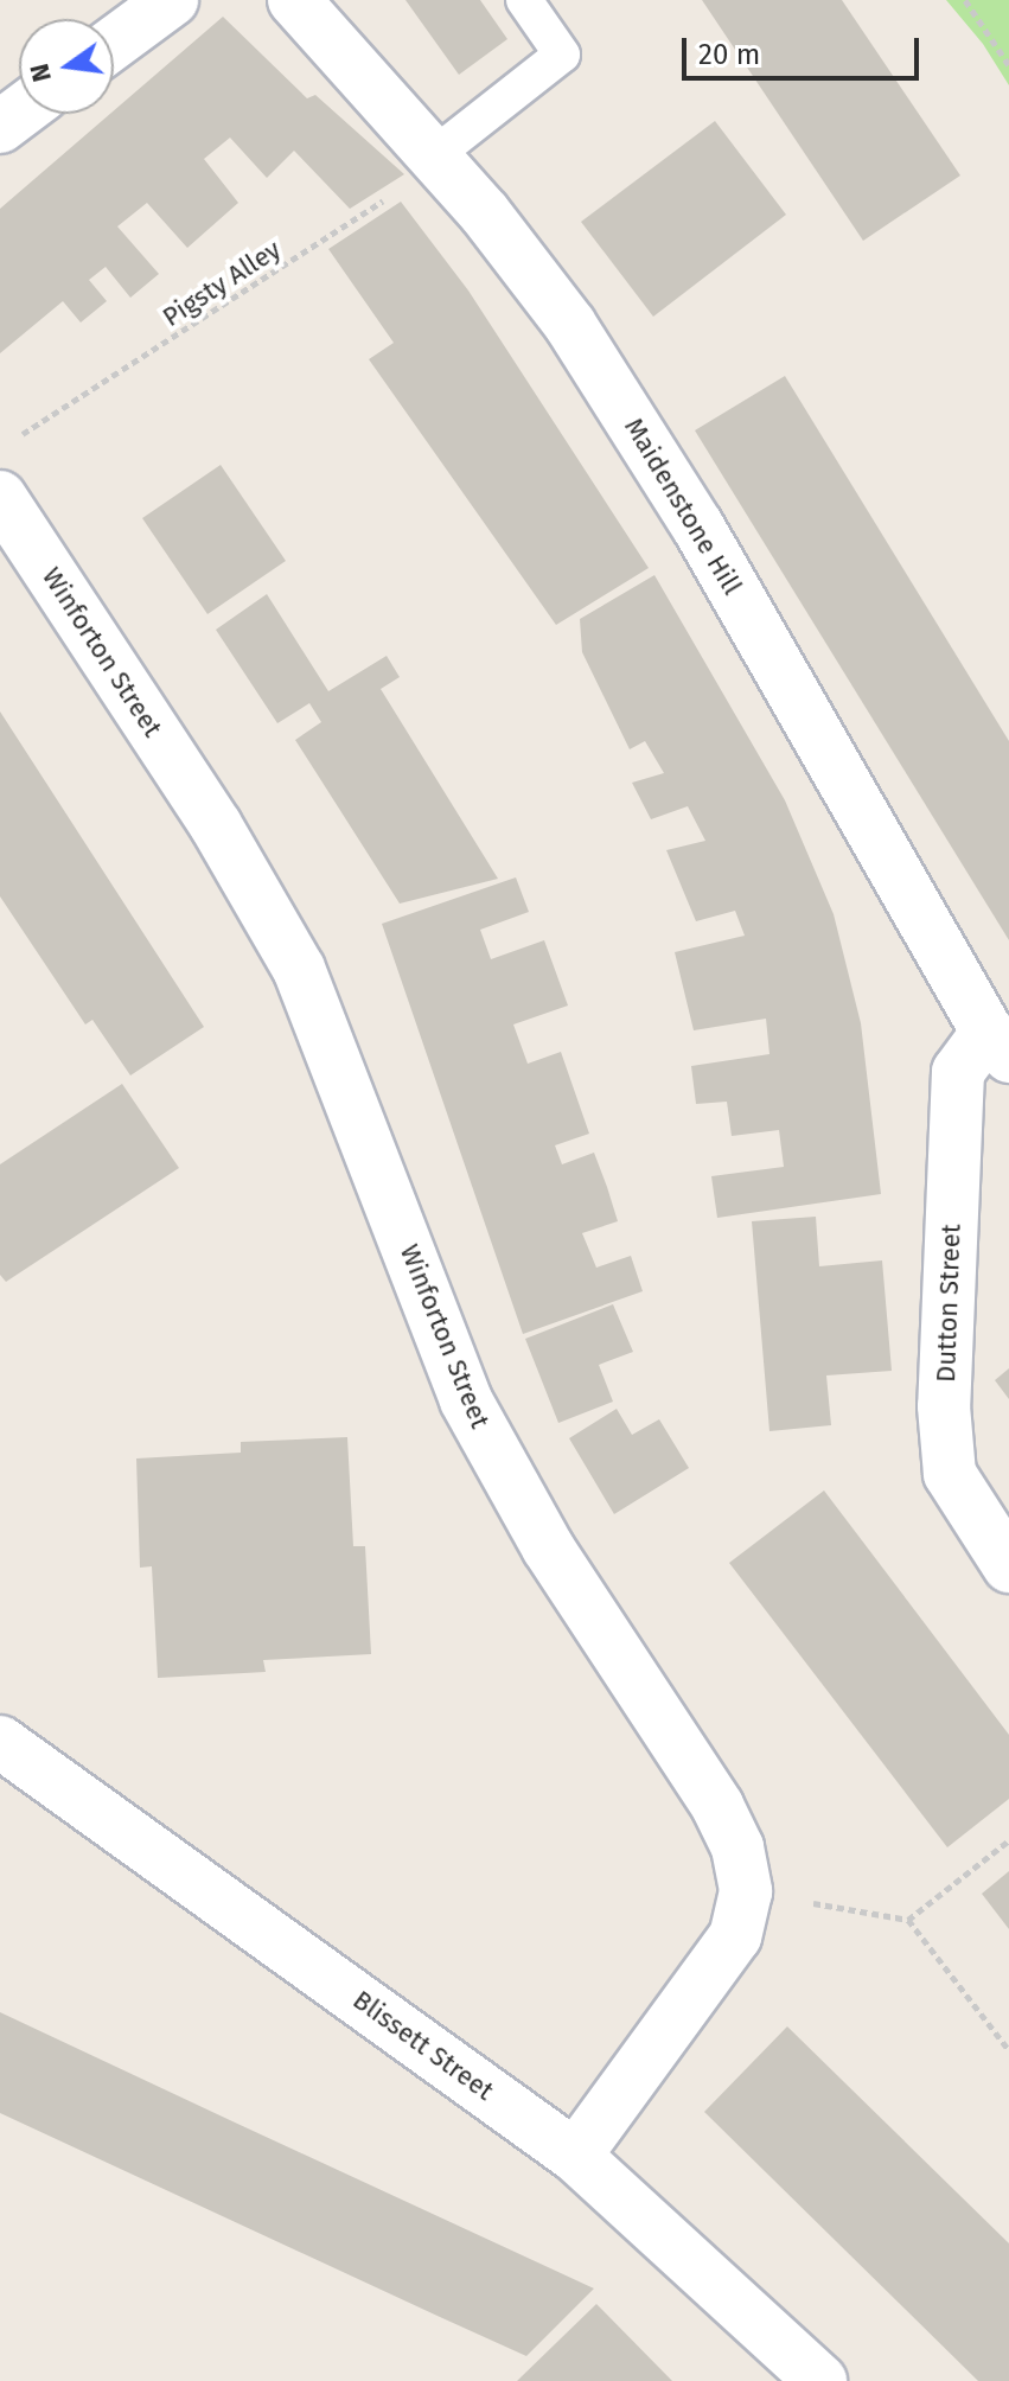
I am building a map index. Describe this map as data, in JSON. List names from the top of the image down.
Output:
{
  "streets": {
    "street": [
      "Maidenstone Hill",
      "Winforton Street",
      "Dutton Street",
      "Blissett Street"
    ],
    "path": ["Pigsty Alley"]
  },
  "crossings": [
    ["Pigsty Alley", "Maidenstone Hill"],
    ["Maidenstone Hill", "Dutton Street"],
    ["Winforton Street", "Blissett Street"]
  ],
  "scale_bar": "20 m",
  "north": "left"
}
